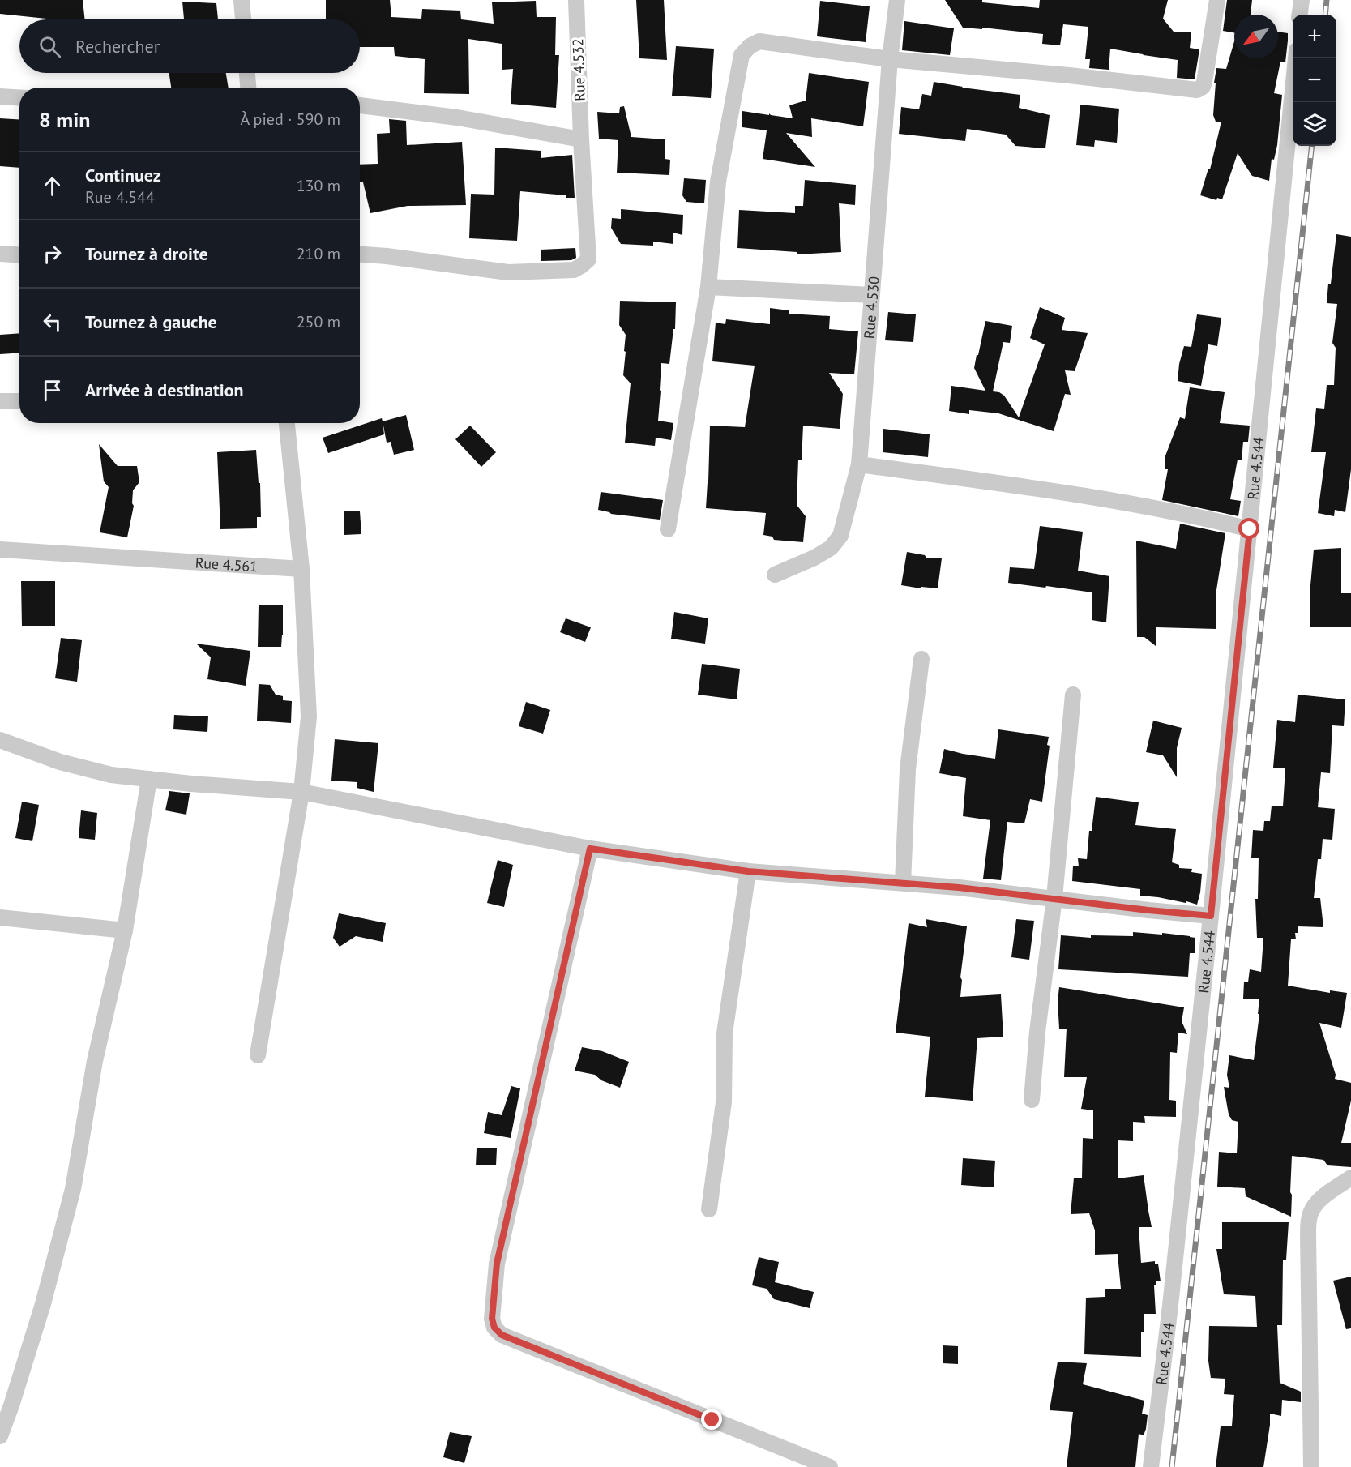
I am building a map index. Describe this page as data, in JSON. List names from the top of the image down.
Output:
{
  "streets": {
    "street": [
      "Rue 4.532",
      "Rue 4.530",
      "Rue 4.544",
      "Rue 4.561"
    ]
  },
  "north": "bottom left",
  "page": {
    "map_buttons": ["+", "−"],
    "search": "Rechercher",
    "heading": ["8 min", "À pied · 590 m"],
    "list": [
      ["Continuez", "Rue 4.544", "130 m"],
      ["Tournez à droite", "210 m"],
      ["Tournez à gauche", "250 m"],
      "Arrivée à destination"
    ]
  }
}
